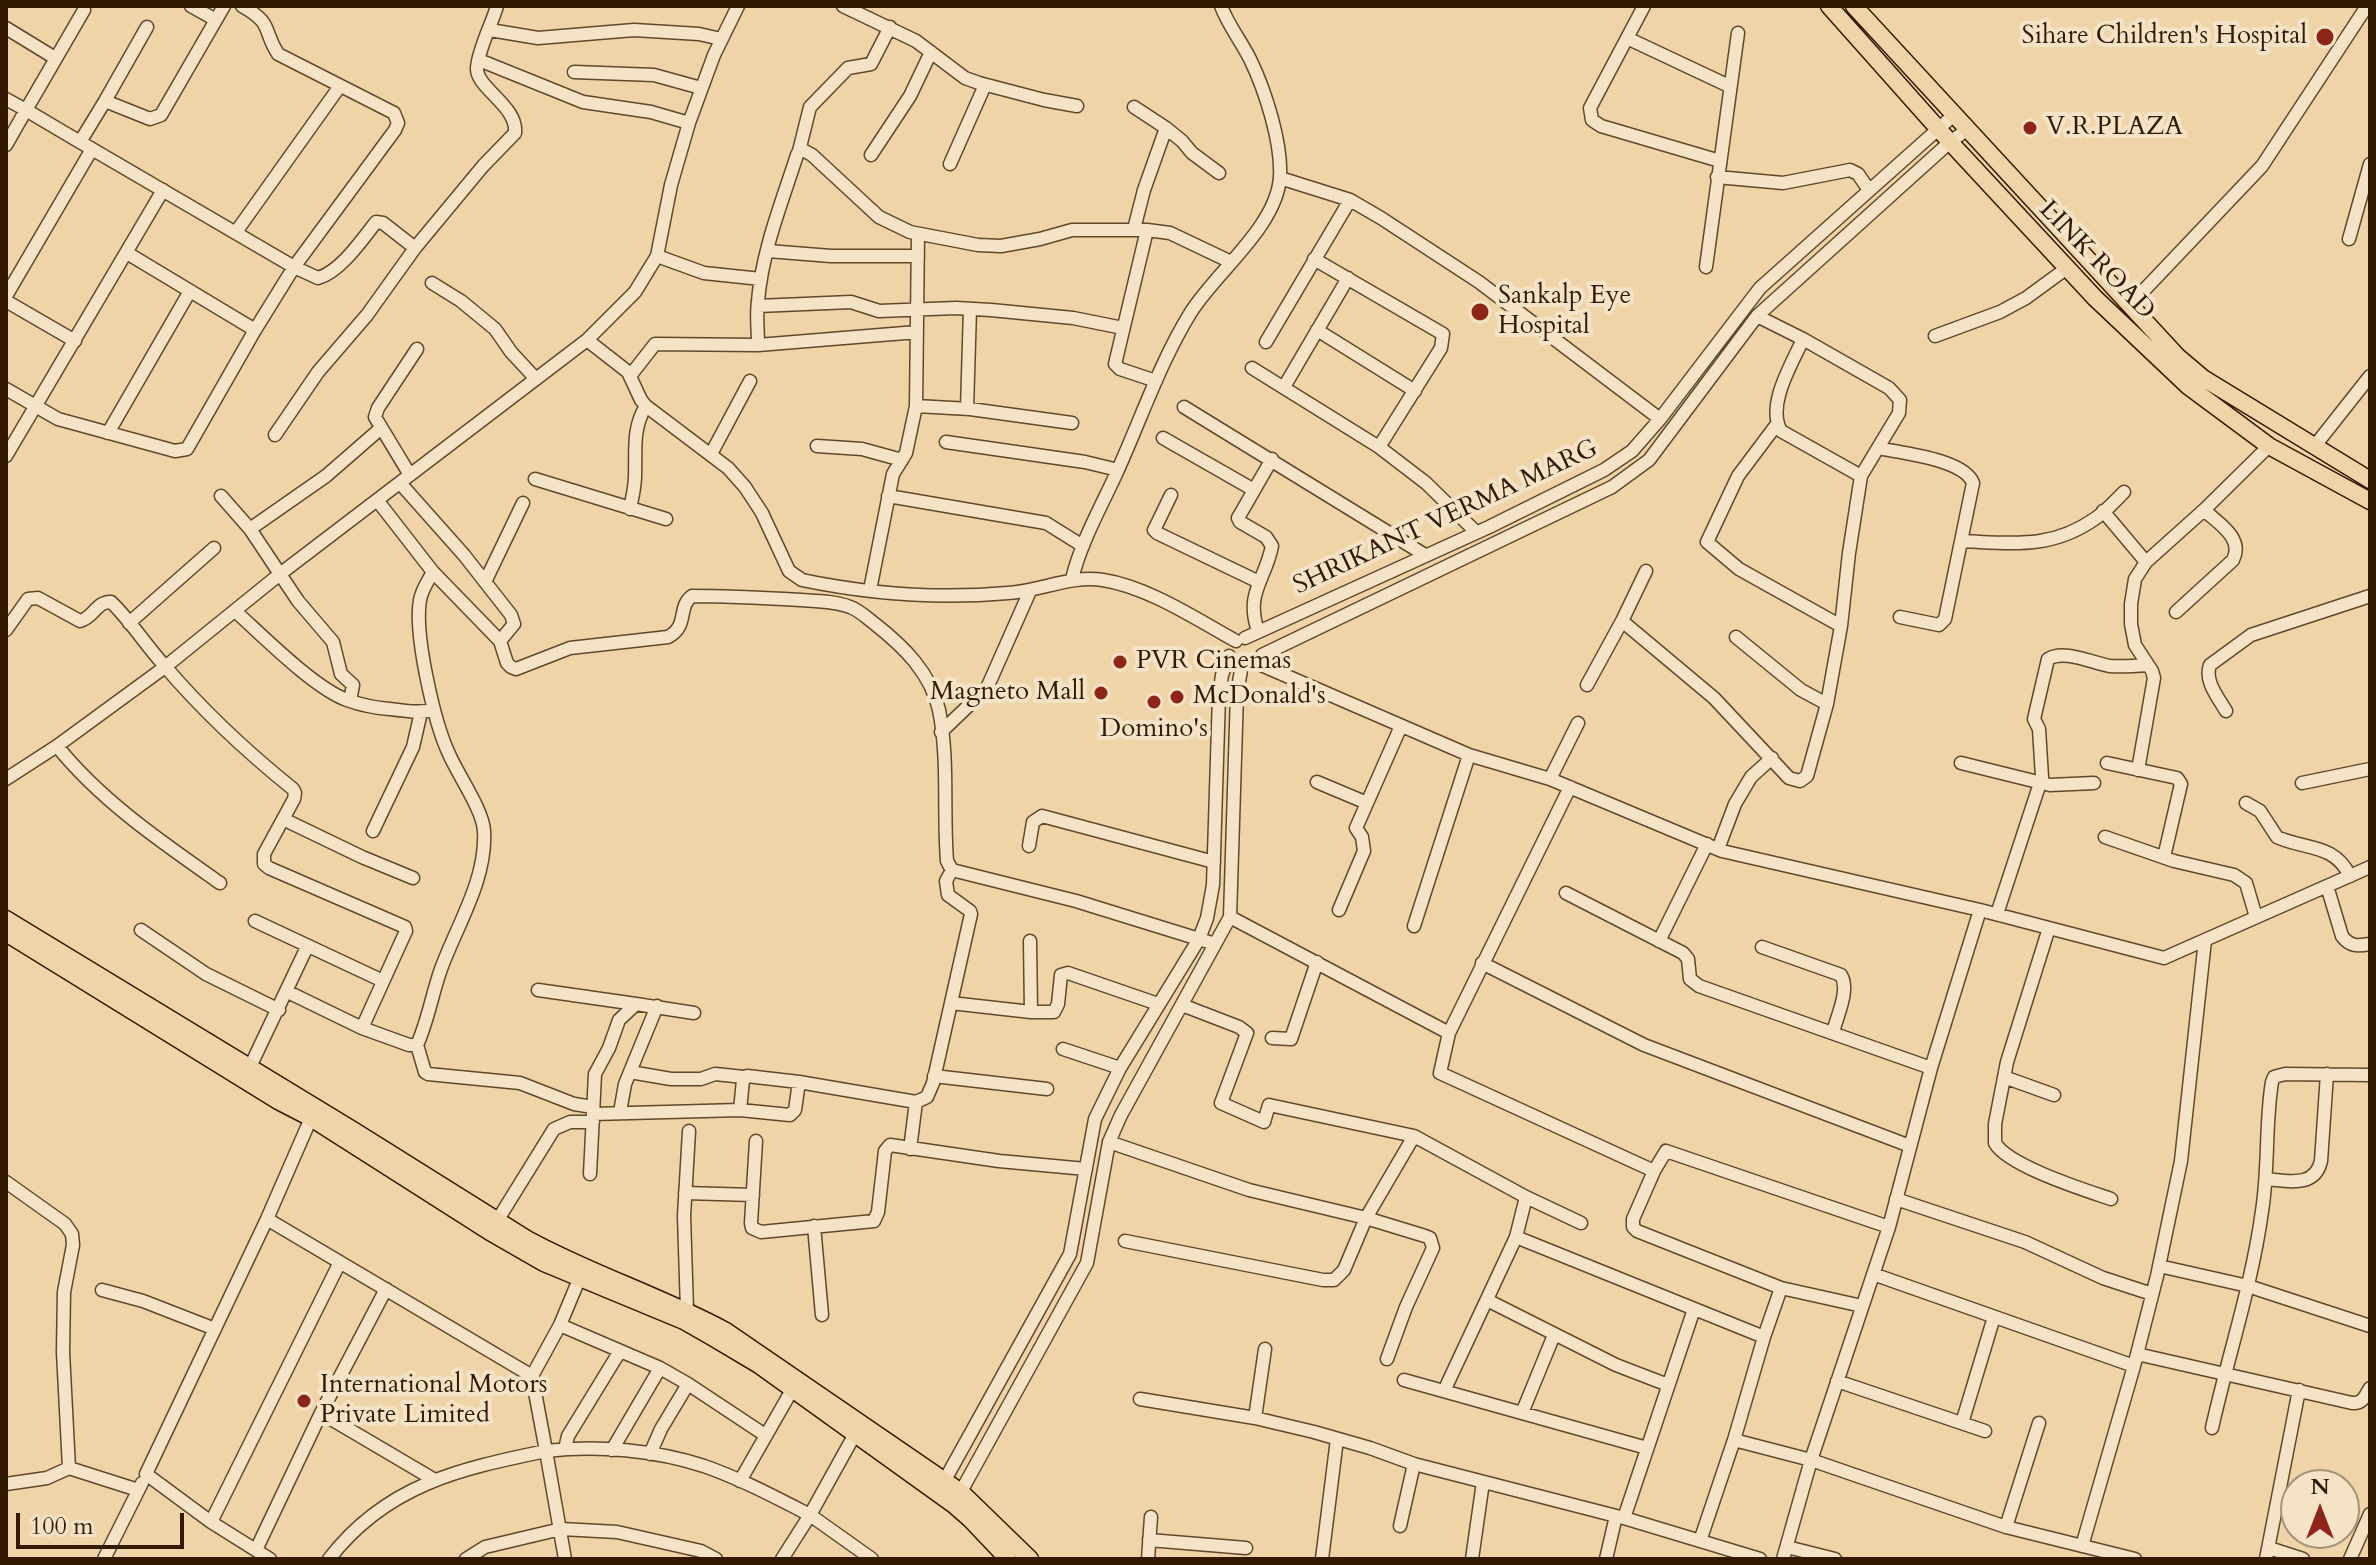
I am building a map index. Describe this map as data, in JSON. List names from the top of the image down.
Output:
{
  "streets": {
    "main road": ["LINK ROAD"],
    "street": ["SHRIKANT VERMA MARG"]
  },
  "crossings": [
    ["LINK ROAD", "SHRIKANT VERMA MARG"]
  ],
  "places": [
    "Sihare Children's Hospital",
    "V.R.PLAZA",
    "Sankalp Eye Hospital",
    "PVR Cinemas",
    "Magneto Mall",
    "McDonald's",
    "Domino's",
    "International Motors Private Limited"
  ],
  "scale_bar": "100 m",
  "north": "top"
}
